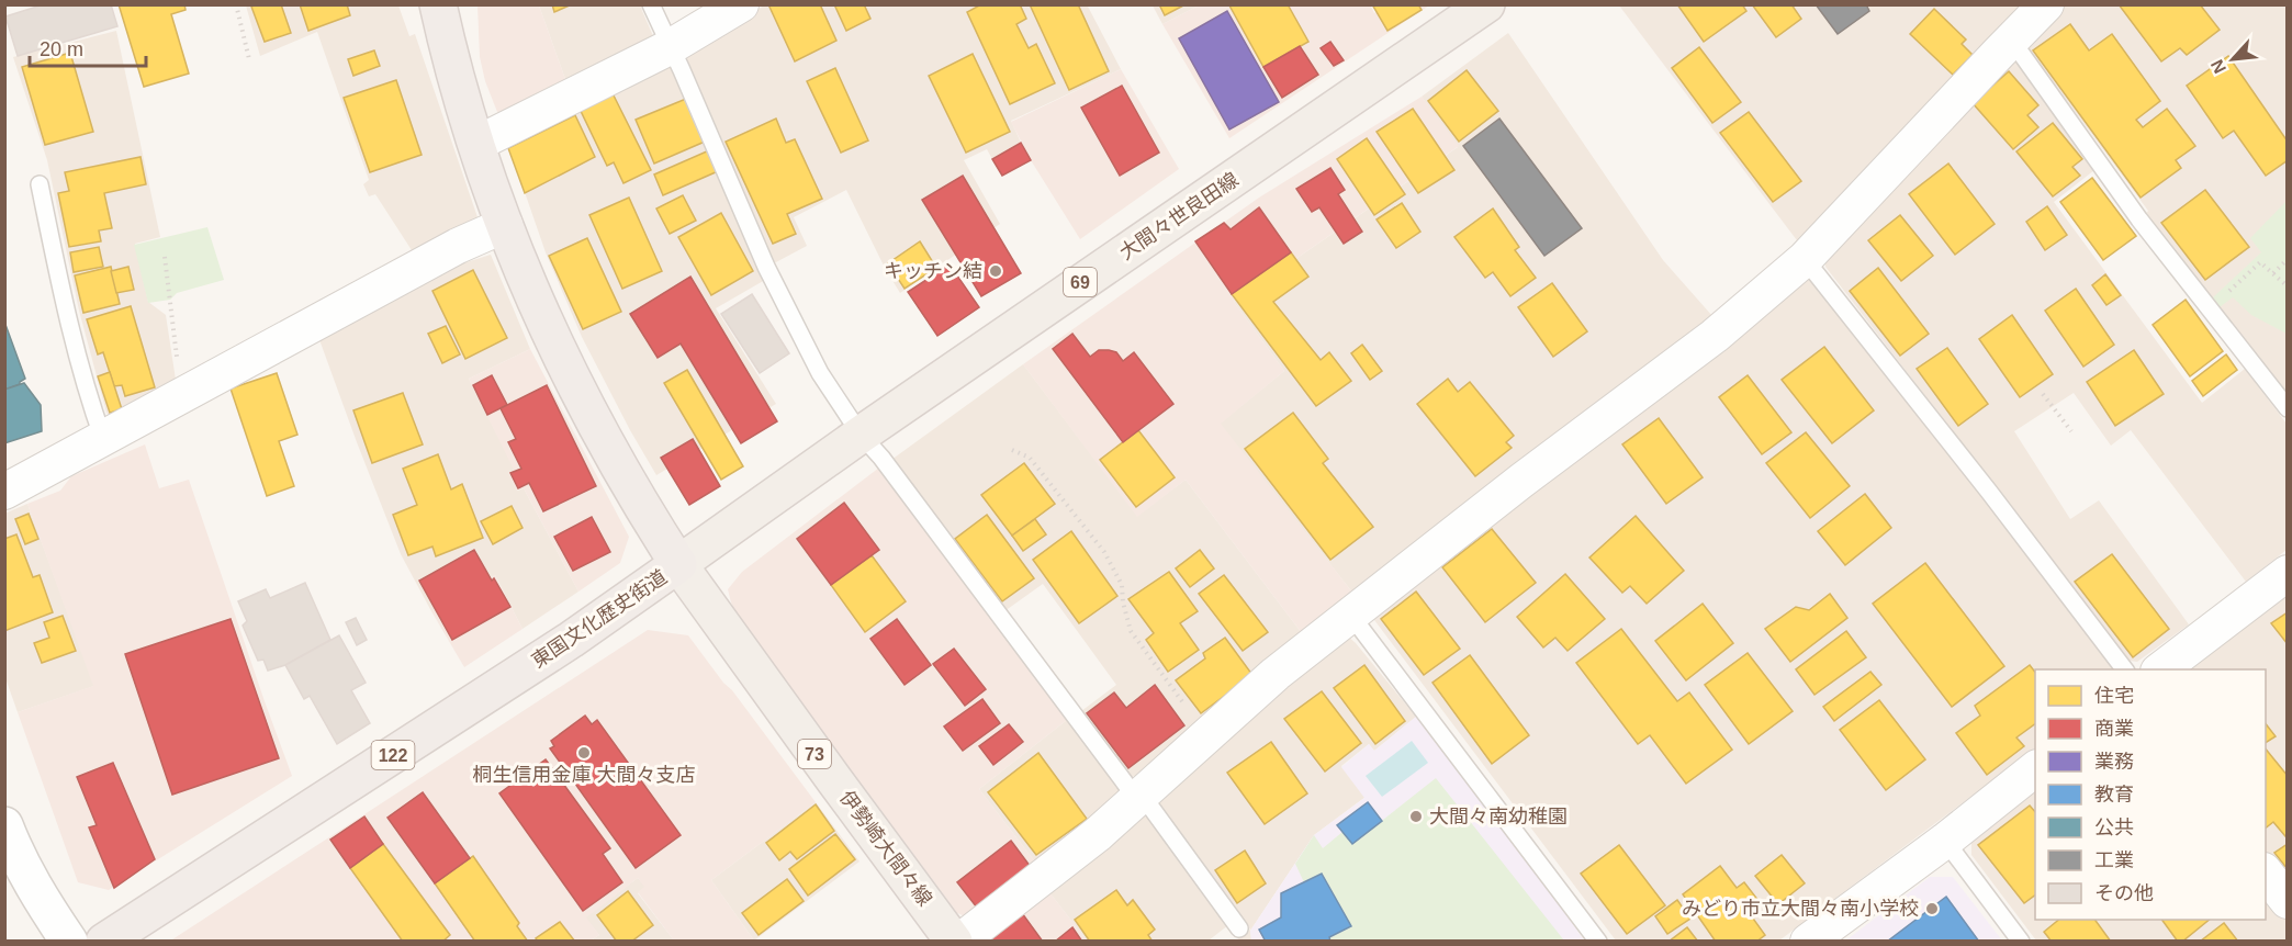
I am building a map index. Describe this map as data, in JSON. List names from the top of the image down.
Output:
{
  "streets": {
    "highway": ["東国文化歴史街道", "122"],
    "main road": [
      "大間々世良田線",
      "69",
      "73",
      "伊勢崎大間々線"
    ]
  },
  "crossings": [
    ["大間々世良田線", "東国文化歴史街道"],
    ["大間々世良田線", "伊勢崎大間々線"],
    ["東国文化歴史街道", "伊勢崎大間々線"]
  ],
  "places": [
    "キッチン結",
    "桐生信用金庫 大間々支店",
    "大間々南幼稚園",
    "みどり市立大間々南小学校"
  ],
  "legend": [
    "住宅",
    "商業",
    "業務",
    "教育",
    "公共",
    "工業",
    "その他"
  ],
  "scale_bar": "20 m",
  "north": "bottom left"
}
